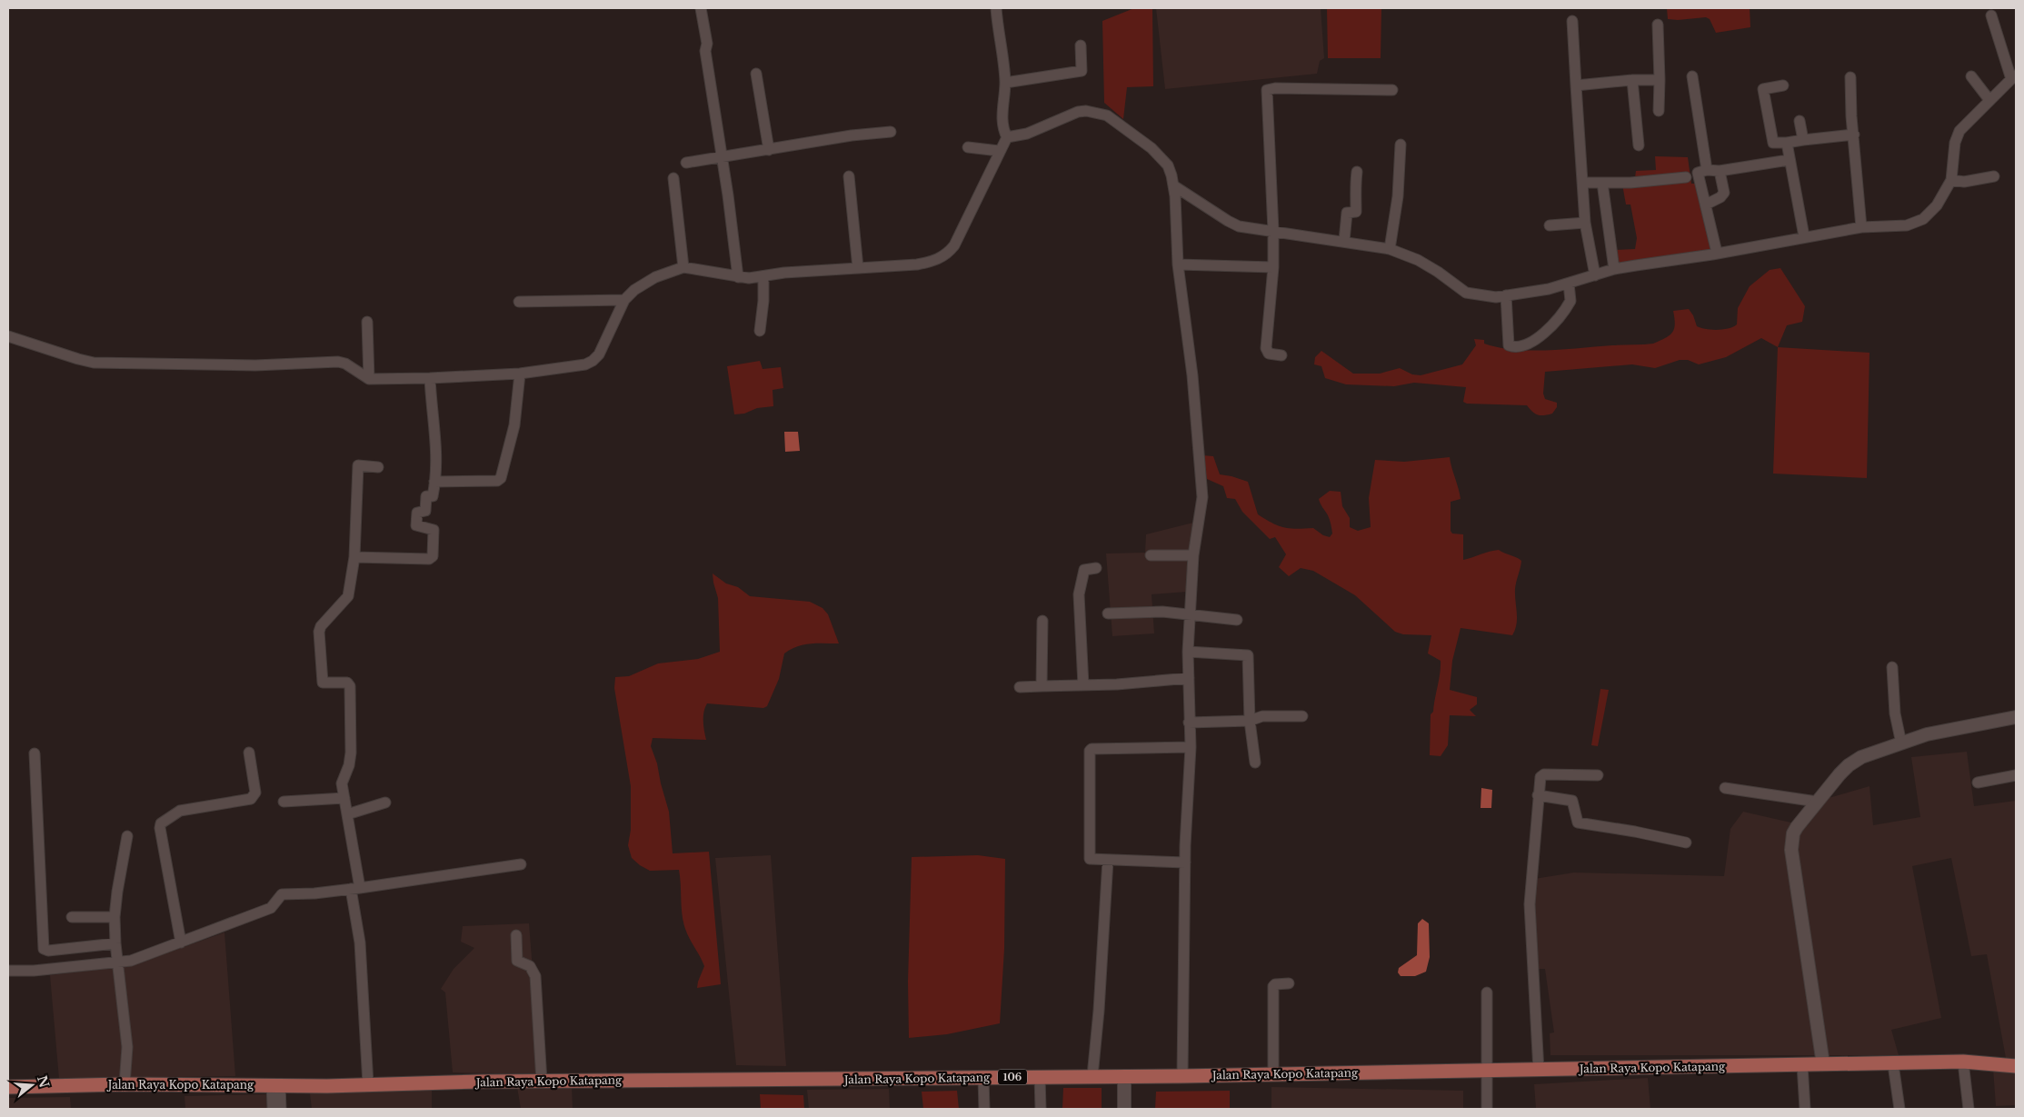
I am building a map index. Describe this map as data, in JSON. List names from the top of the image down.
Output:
{
  "streets": {
    "main road": ["Jalan Raya Kopo Katapang", "106"]
  },
  "north": "right"
}
